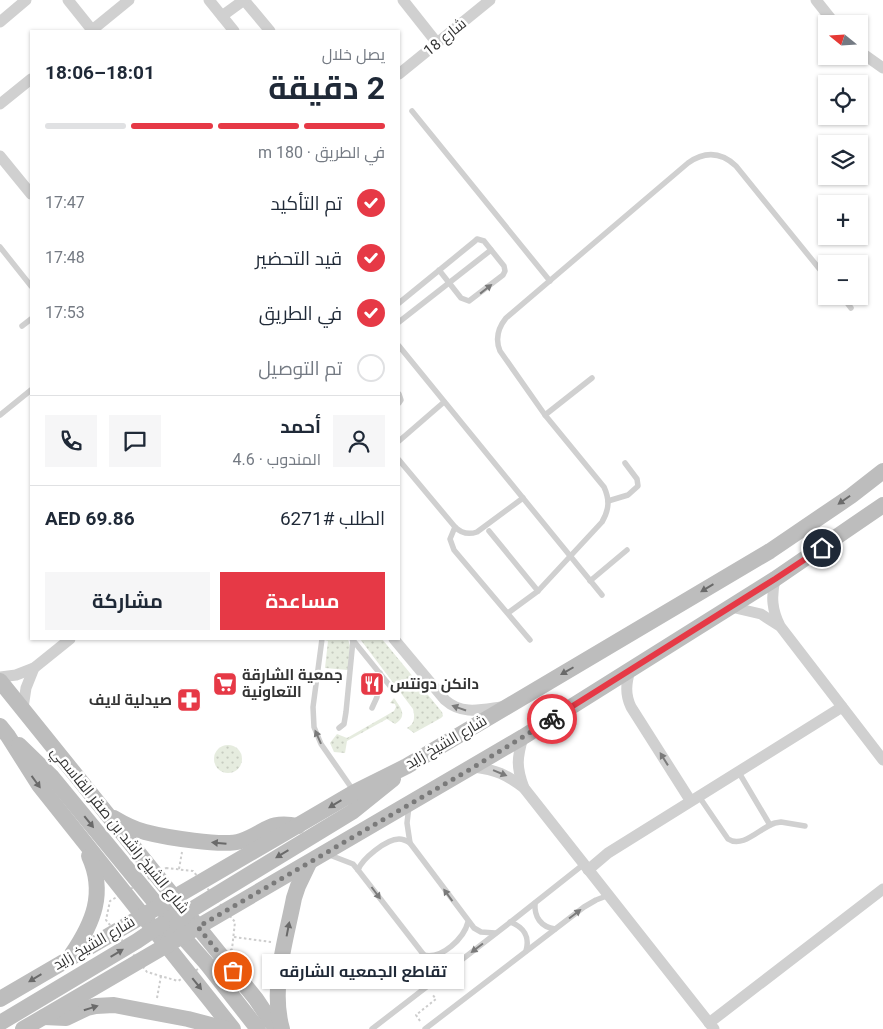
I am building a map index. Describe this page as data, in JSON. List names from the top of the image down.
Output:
{
  "streets": {
    "main road": ["شارع الشيخ زايد", "شارع الشيخ راشد بن صقر القاسمي"],
    "street": ["شارع 18"]
  },
  "crossings": [
    ["شارع الشيخ زايد", "شارع الشيخ راشد بن صقر القاسمي"]
  ],
  "places": {
    "supermarket": ["جمعية الشارقة التعاونية"],
    "restaurant": ["دانكن دونتس"],
    "pharmacy": ["صيدلية لايف"],
    "other": ["تقاطع الجمعيه الشارقه"]
  },
  "north": "left",
  "page": {
    "map_buttons": ["+", "−"],
    "heading": ["2 دقيقة", "يصل خلال", "18:01–18:06"],
    "panel": [
      "أحمد",
      "المندوب · 4.6",
      "الطلب #6271",
      "AED 69.86"
    ],
    "bar": "في الطريق · 180 m",
    "list": [
      ["تم التأكيد", "17:47"],
      ["قيد التحضير", "17:48"],
      ["في الطريق", "17:53"],
      "تم التوصيل"
    ],
    "buttons": ["مساعدة", "مشاركة"],
    "bubble": "تقاطع الجمعيه الشارقه"
  }
}
